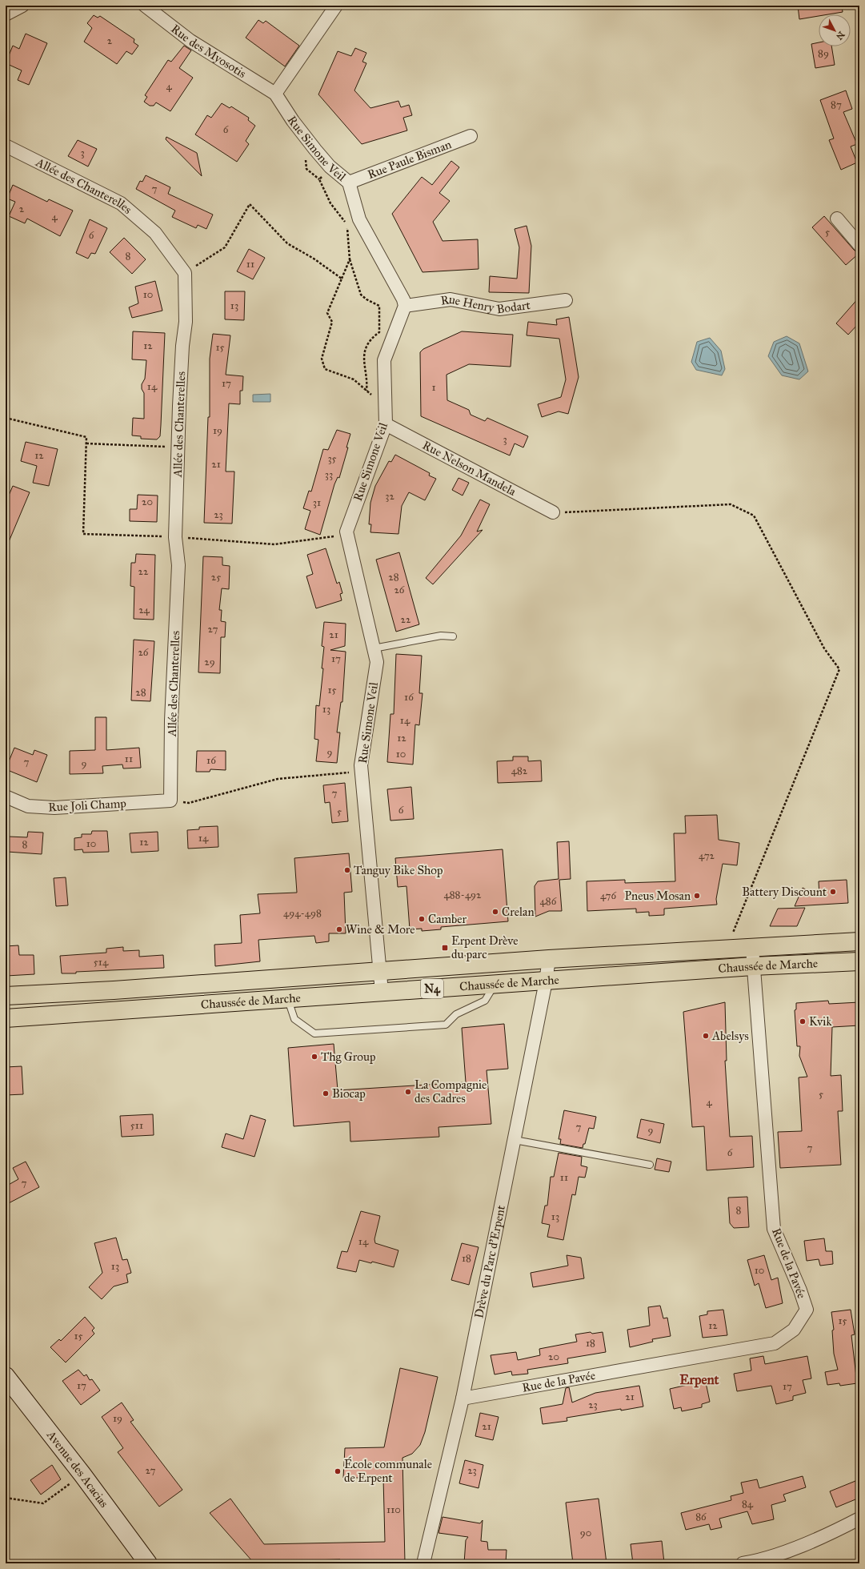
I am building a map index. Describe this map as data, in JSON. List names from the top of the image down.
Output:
{
  "streets": {
    "main road": ["Chaussée de Marche", "N4"],
    "street": [
      "Rue des Myosotis",
      "Rue Simone Veil",
      "Rue Paule Bisman",
      "Allée des Chanterelles",
      "Rue Henry Bodart",
      "Rue Nelson Mandela",
      "Rue Joli Champ",
      "Drève du Parc d'Erpent",
      "Rue de la Pavée",
      "Avenue des Acacias"
    ]
  },
  "crossings": [
    ["Rue des Myosotis", "Rue Simone Veil"],
    ["Rue Simone Veil", "Rue Paule Bisman"],
    ["Rue Simone Veil", "Rue Henry Bodart"],
    ["Rue Simone Veil", "Rue Nelson Mandela"],
    ["Rue Simone Veil", "Chaussée de Marche"],
    ["Allée des Chanterelles", "Rue Joli Champ"],
    ["Chaussée de Marche", "Drève du Parc d'Erpent"],
    ["Chaussée de Marche", "Rue de la Pavée"],
    ["Drève du Parc d'Erpent", "Rue de la Pavée"]
  ],
  "districts": ["Erpent"],
  "places": {
    "other": [
      "Tanguy Bike Shop",
      "Battery Discount",
      "Pneus Mosan",
      "Crelan",
      "Camber",
      "Wine & More",
      "Kvik",
      "Abelsys",
      "Thg Group",
      "La Compagnie des Cadres",
      "Biocap",
      "École communale de Erpent"
    ],
    "transit": ["Erpent Drève du parc"]
  },
  "house_numbers": [
    "2",
    "89",
    "4",
    "87",
    "6",
    "3",
    "7",
    "2",
    "4",
    "5",
    "6",
    "8",
    "11",
    "10",
    "13",
    "12",
    "15",
    "17",
    "14",
    "1",
    "19",
    "3",
    "12",
    "35",
    "21",
    "33",
    "32",
    "20",
    "31",
    "23",
    "22",
    "25",
    "28",
    "26",
    "24",
    "22",
    "27",
    "21",
    "26",
    "17",
    "29",
    "15",
    "28",
    "16",
    "13",
    "14",
    "12",
    "9",
    "10",
    "11",
    "16",
    "7",
    "9",
    "482",
    "7",
    "6",
    "5",
    "14",
    "12",
    "10",
    "8",
    "472",
    "488-492",
    "476",
    "486",
    "494-498",
    "514",
    "5",
    "4",
    "511",
    "7",
    "9",
    "7",
    "6",
    "11",
    "7",
    "8",
    "13",
    "14",
    "18",
    "13",
    "10",
    "15",
    "12",
    "15",
    "18",
    "20",
    "17",
    "17",
    "21",
    "23",
    "19",
    "21",
    "27",
    "23",
    "84",
    "110",
    "86",
    "90"
  ],
  "north": "bottom right"
}
